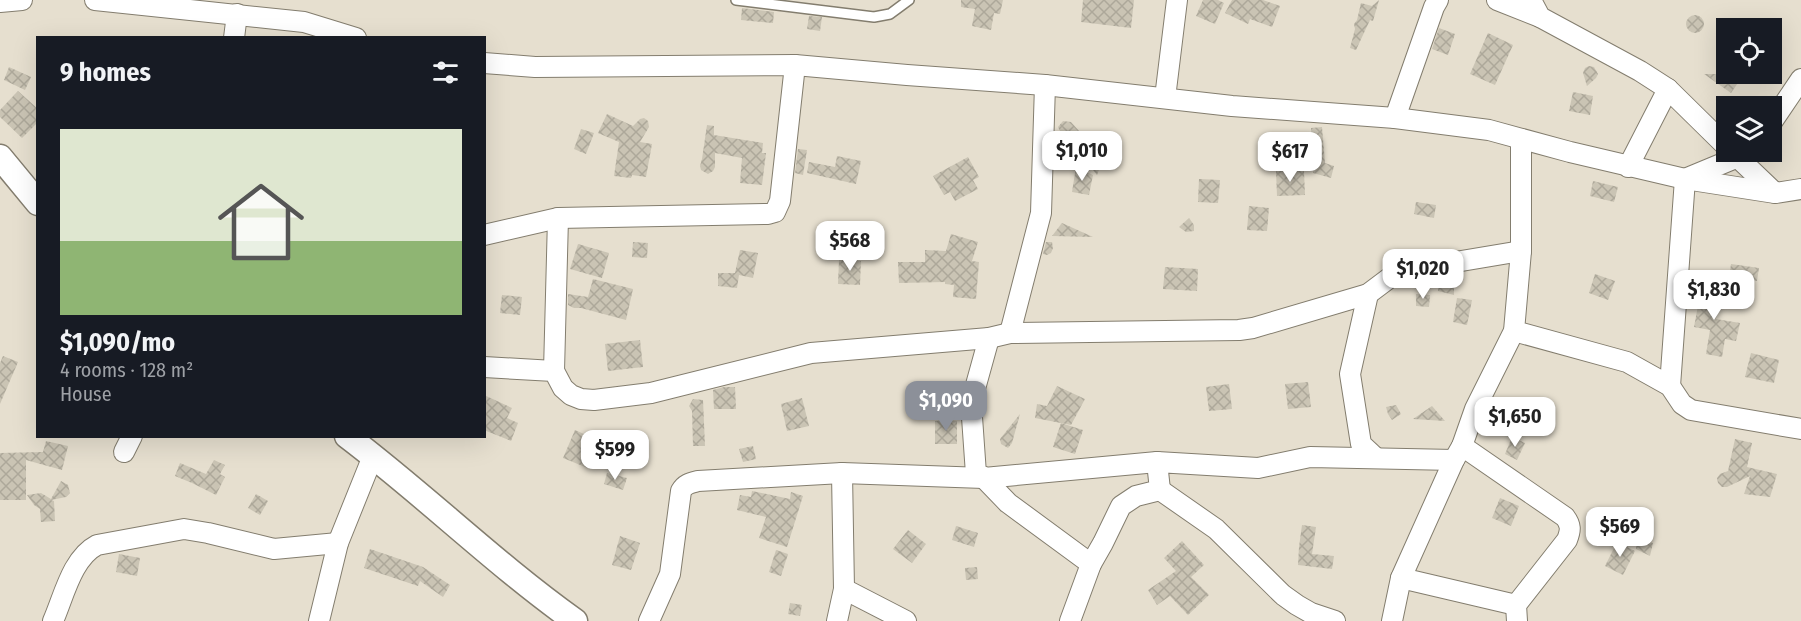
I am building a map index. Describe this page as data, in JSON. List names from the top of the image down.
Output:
{
  "page": {
    "heading": "9 homes",
    "list": [
      {
        "name": "$1,090/mo",
        "note": "4 rooms · 128 m² · House"
      }
    ],
    "price": [
      "$1,010",
      "$617",
      "$568",
      "$1,020",
      "$1,830",
      "$1,090",
      "$1,650",
      "$599",
      "$569"
    ]
  }
}
